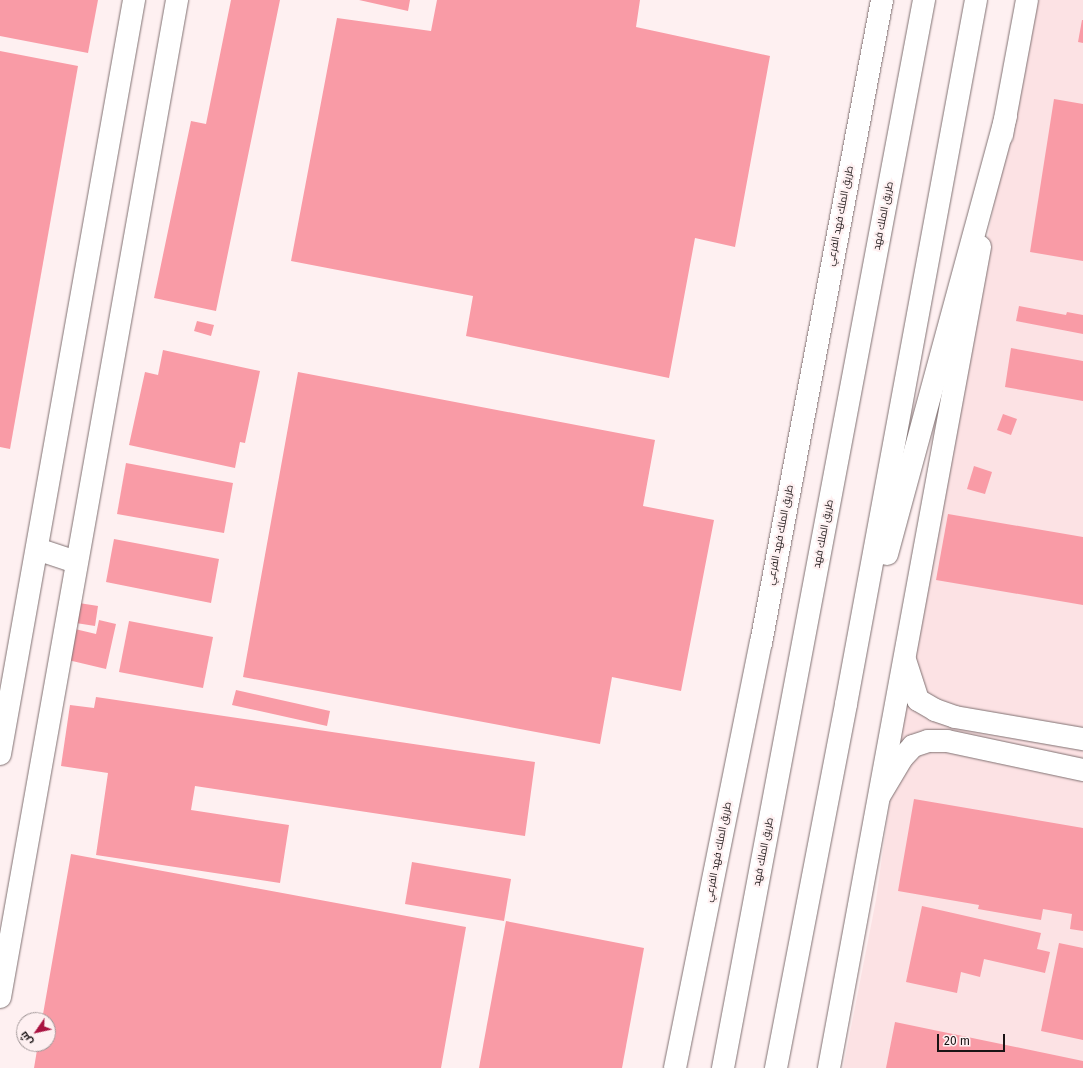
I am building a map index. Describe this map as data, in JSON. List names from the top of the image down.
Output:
{
  "streets": {
    "main road": ["طريق الملك فهد الفرعي", "طريق الملك فهد"]
  },
  "scale_bar": "20 m",
  "north": "bottom left"
}
